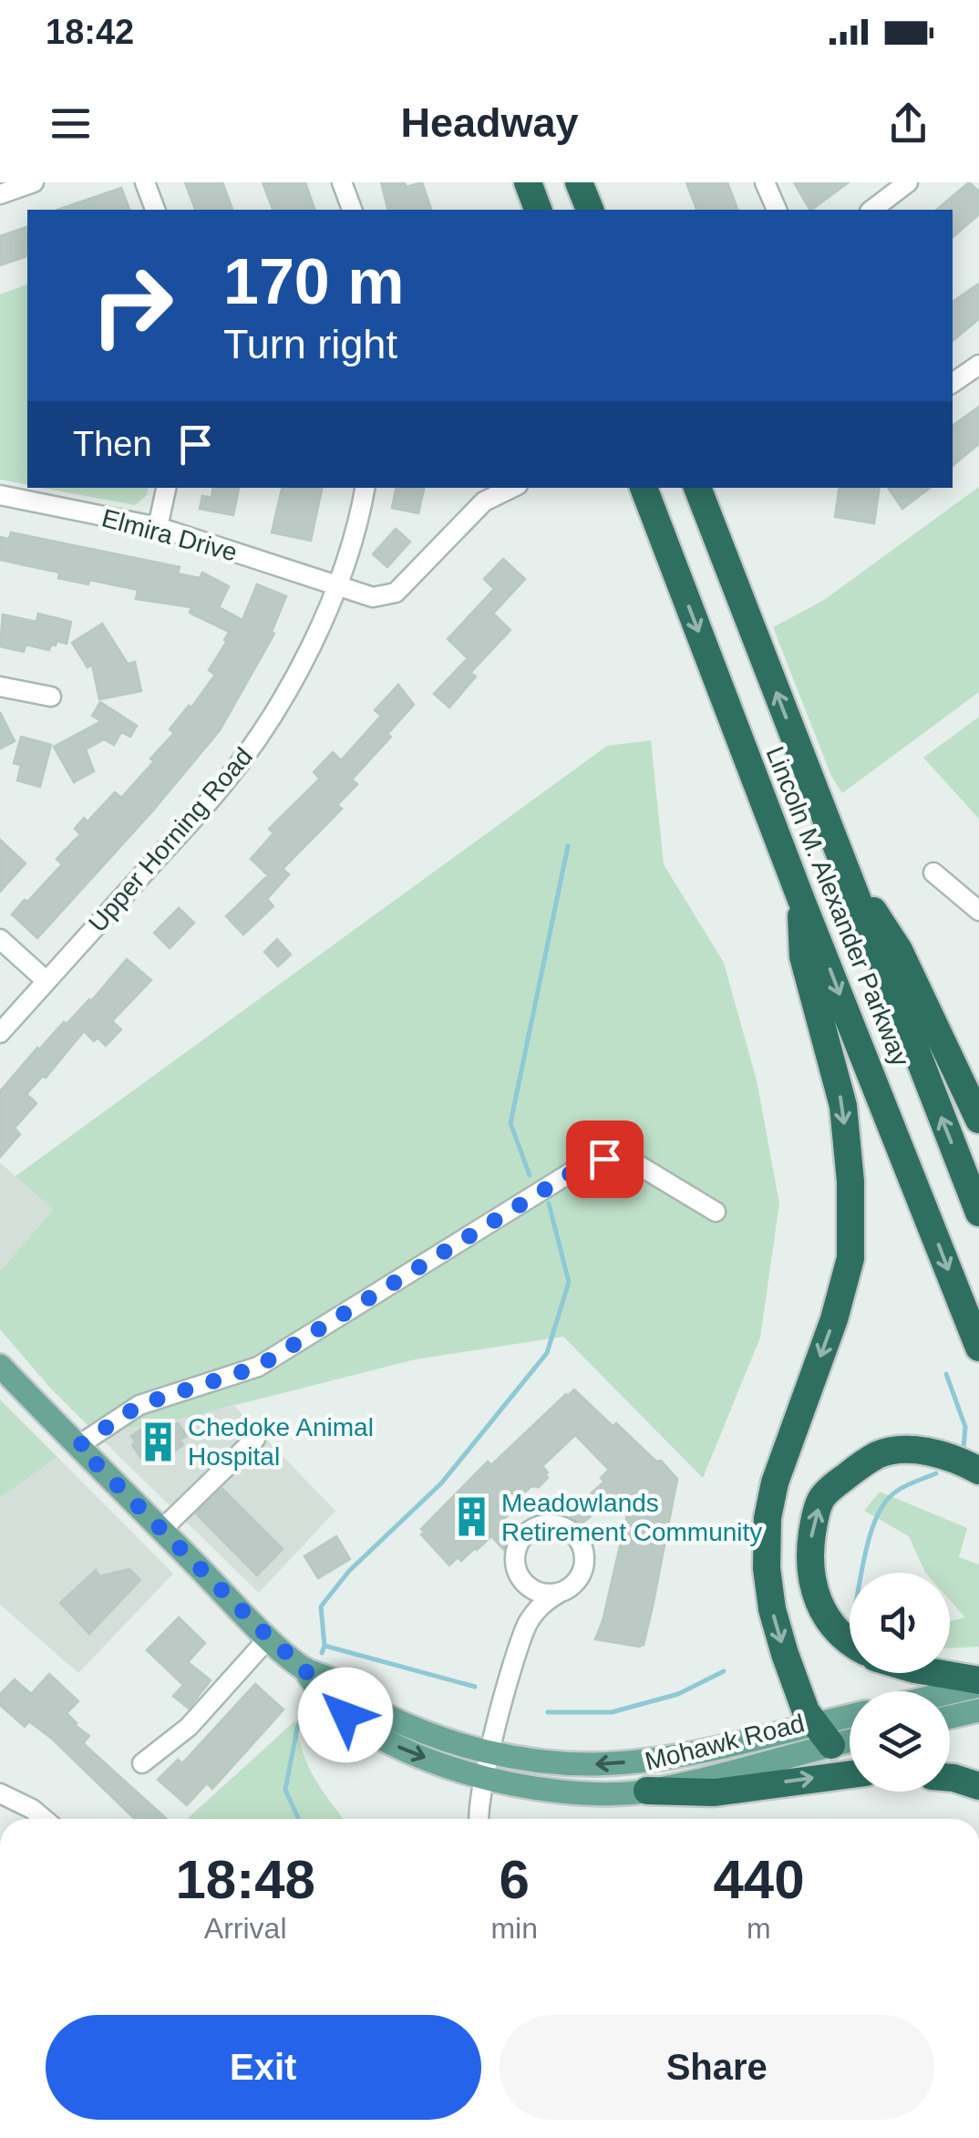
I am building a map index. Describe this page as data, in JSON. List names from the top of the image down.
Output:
{
  "streets": {
    "highway": ["Lincoln M. Alexander Parkway"],
    "main road": ["Mohawk Road"],
    "street": ["Elmira Drive", "Upper Horning Road"]
  },
  "crossings": [
    ["Elmira Drive", "Upper Horning Road"]
  ],
  "places": {
    "building": ["Chedoke Animal Hospital", "Meadowlands Retirement Community"]
  },
  "page": {
    "status": "18:42",
    "header": "Headway",
    "turn": ["170 m", "Turn right"],
    "then": "Then",
    "eta": [
      "18:48",
      "Arrival",
      "6",
      "min",
      "440",
      "m"
    ],
    "buttons": ["Exit", "Share"]
  }
}
